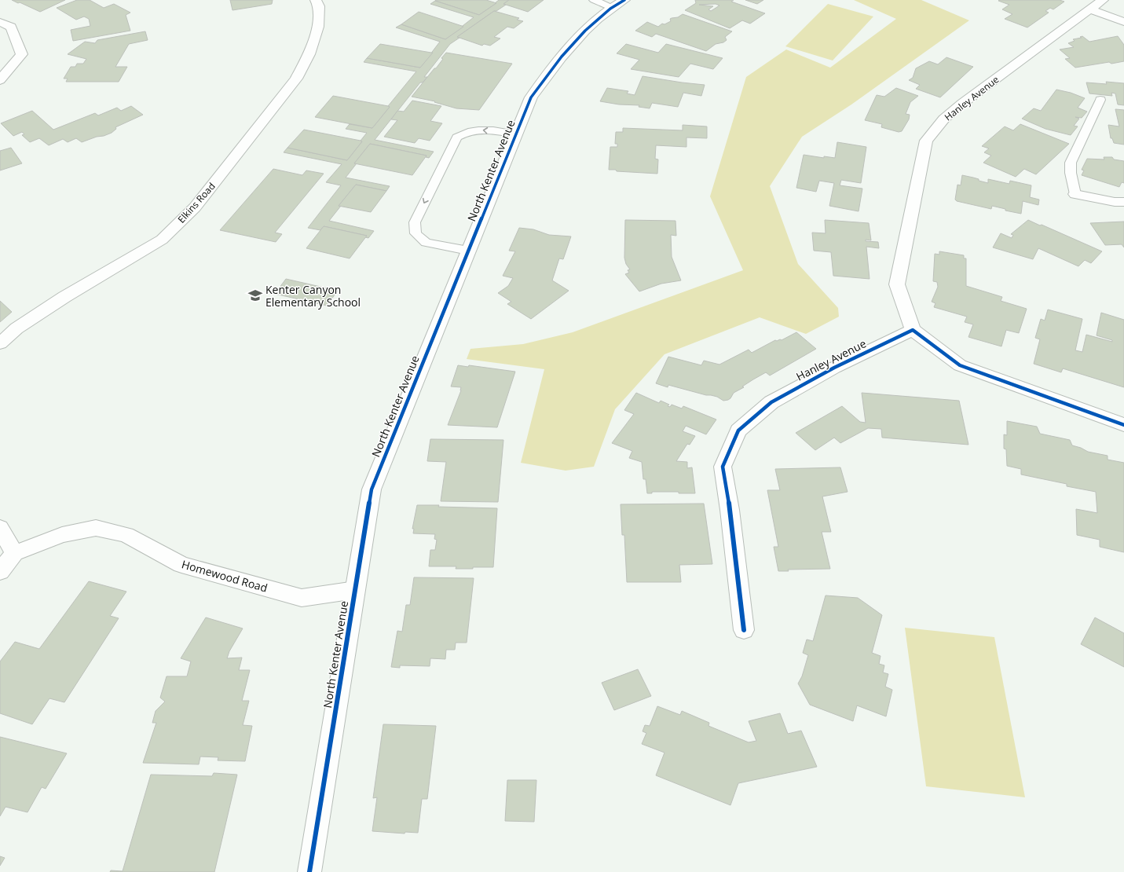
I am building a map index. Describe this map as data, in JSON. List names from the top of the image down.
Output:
{
  "streets": {
    "street": [
      "Hanley Avenue",
      "North Kenter Avenue",
      "Elkins Road",
      "Homewood Road"
    ]
  },
  "crossings": [
    ["North Kenter Avenue", "Homewood Road"]
  ],
  "places": {
    "school or university": ["Kenter Canyon Elementary School"]
  }
}
